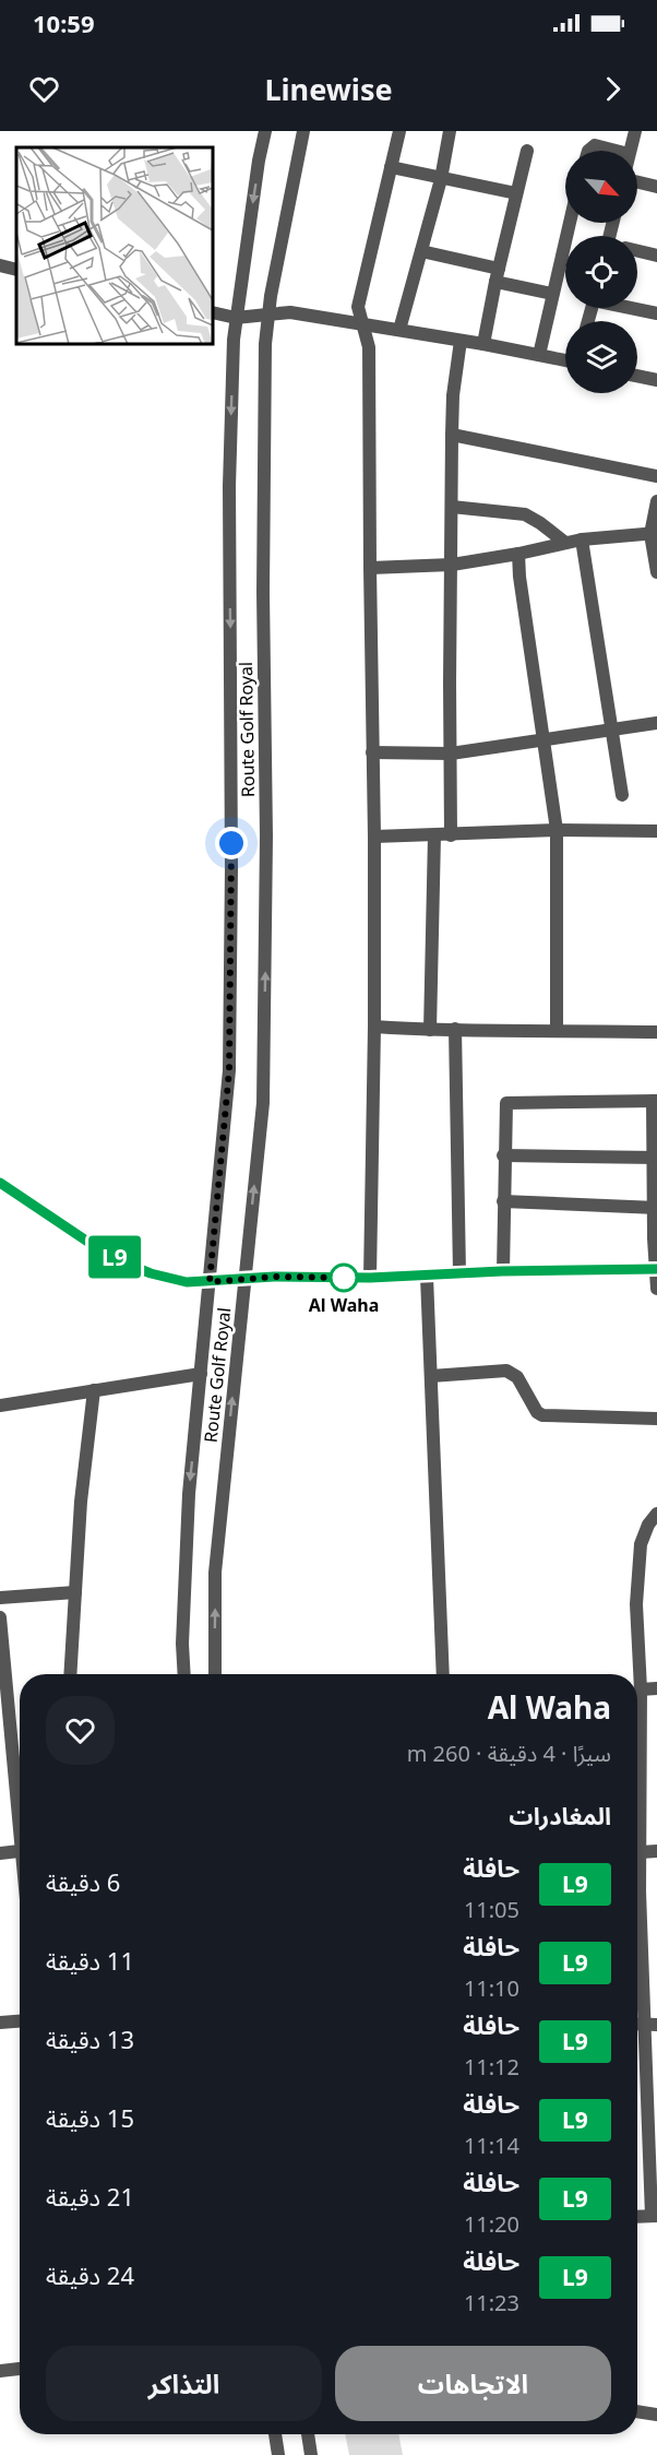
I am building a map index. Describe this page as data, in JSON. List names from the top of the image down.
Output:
{
  "streets": {
    "street": ["Route Golf Royal"]
  },
  "places": ["Al Waha"],
  "lines": ["bus line L9"],
  "north": "bottom right",
  "page": {
    "status": "10:59",
    "header": "Linewise",
    "on_map": "L9",
    "heading": [
      ["Al Waha", "سيرًا · 4 دقيقة · 260 m"],
      "المغادرات"
    ],
    "list": [
      {
        "mark": "L9",
        "name": "حافلة",
        "note": "11:05",
        "value": "6 دقيقة"
      },
      {
        "mark": "L9",
        "name": "حافلة",
        "note": "11:10",
        "value": "11 دقيقة"
      },
      {
        "mark": "L9",
        "name": "حافلة",
        "note": "11:12",
        "value": "13 دقيقة"
      },
      {
        "mark": "L9",
        "name": "حافلة",
        "note": "11:14",
        "value": "15 دقيقة"
      },
      {
        "mark": "L9",
        "name": "حافلة",
        "note": "11:20",
        "value": "21 دقيقة"
      },
      {
        "mark": "L9",
        "name": "حافلة",
        "note": "11:23",
        "value": "24 دقيقة"
      }
    ],
    "buttons": ["الاتجاهات", "التذاكر"]
  }
}
